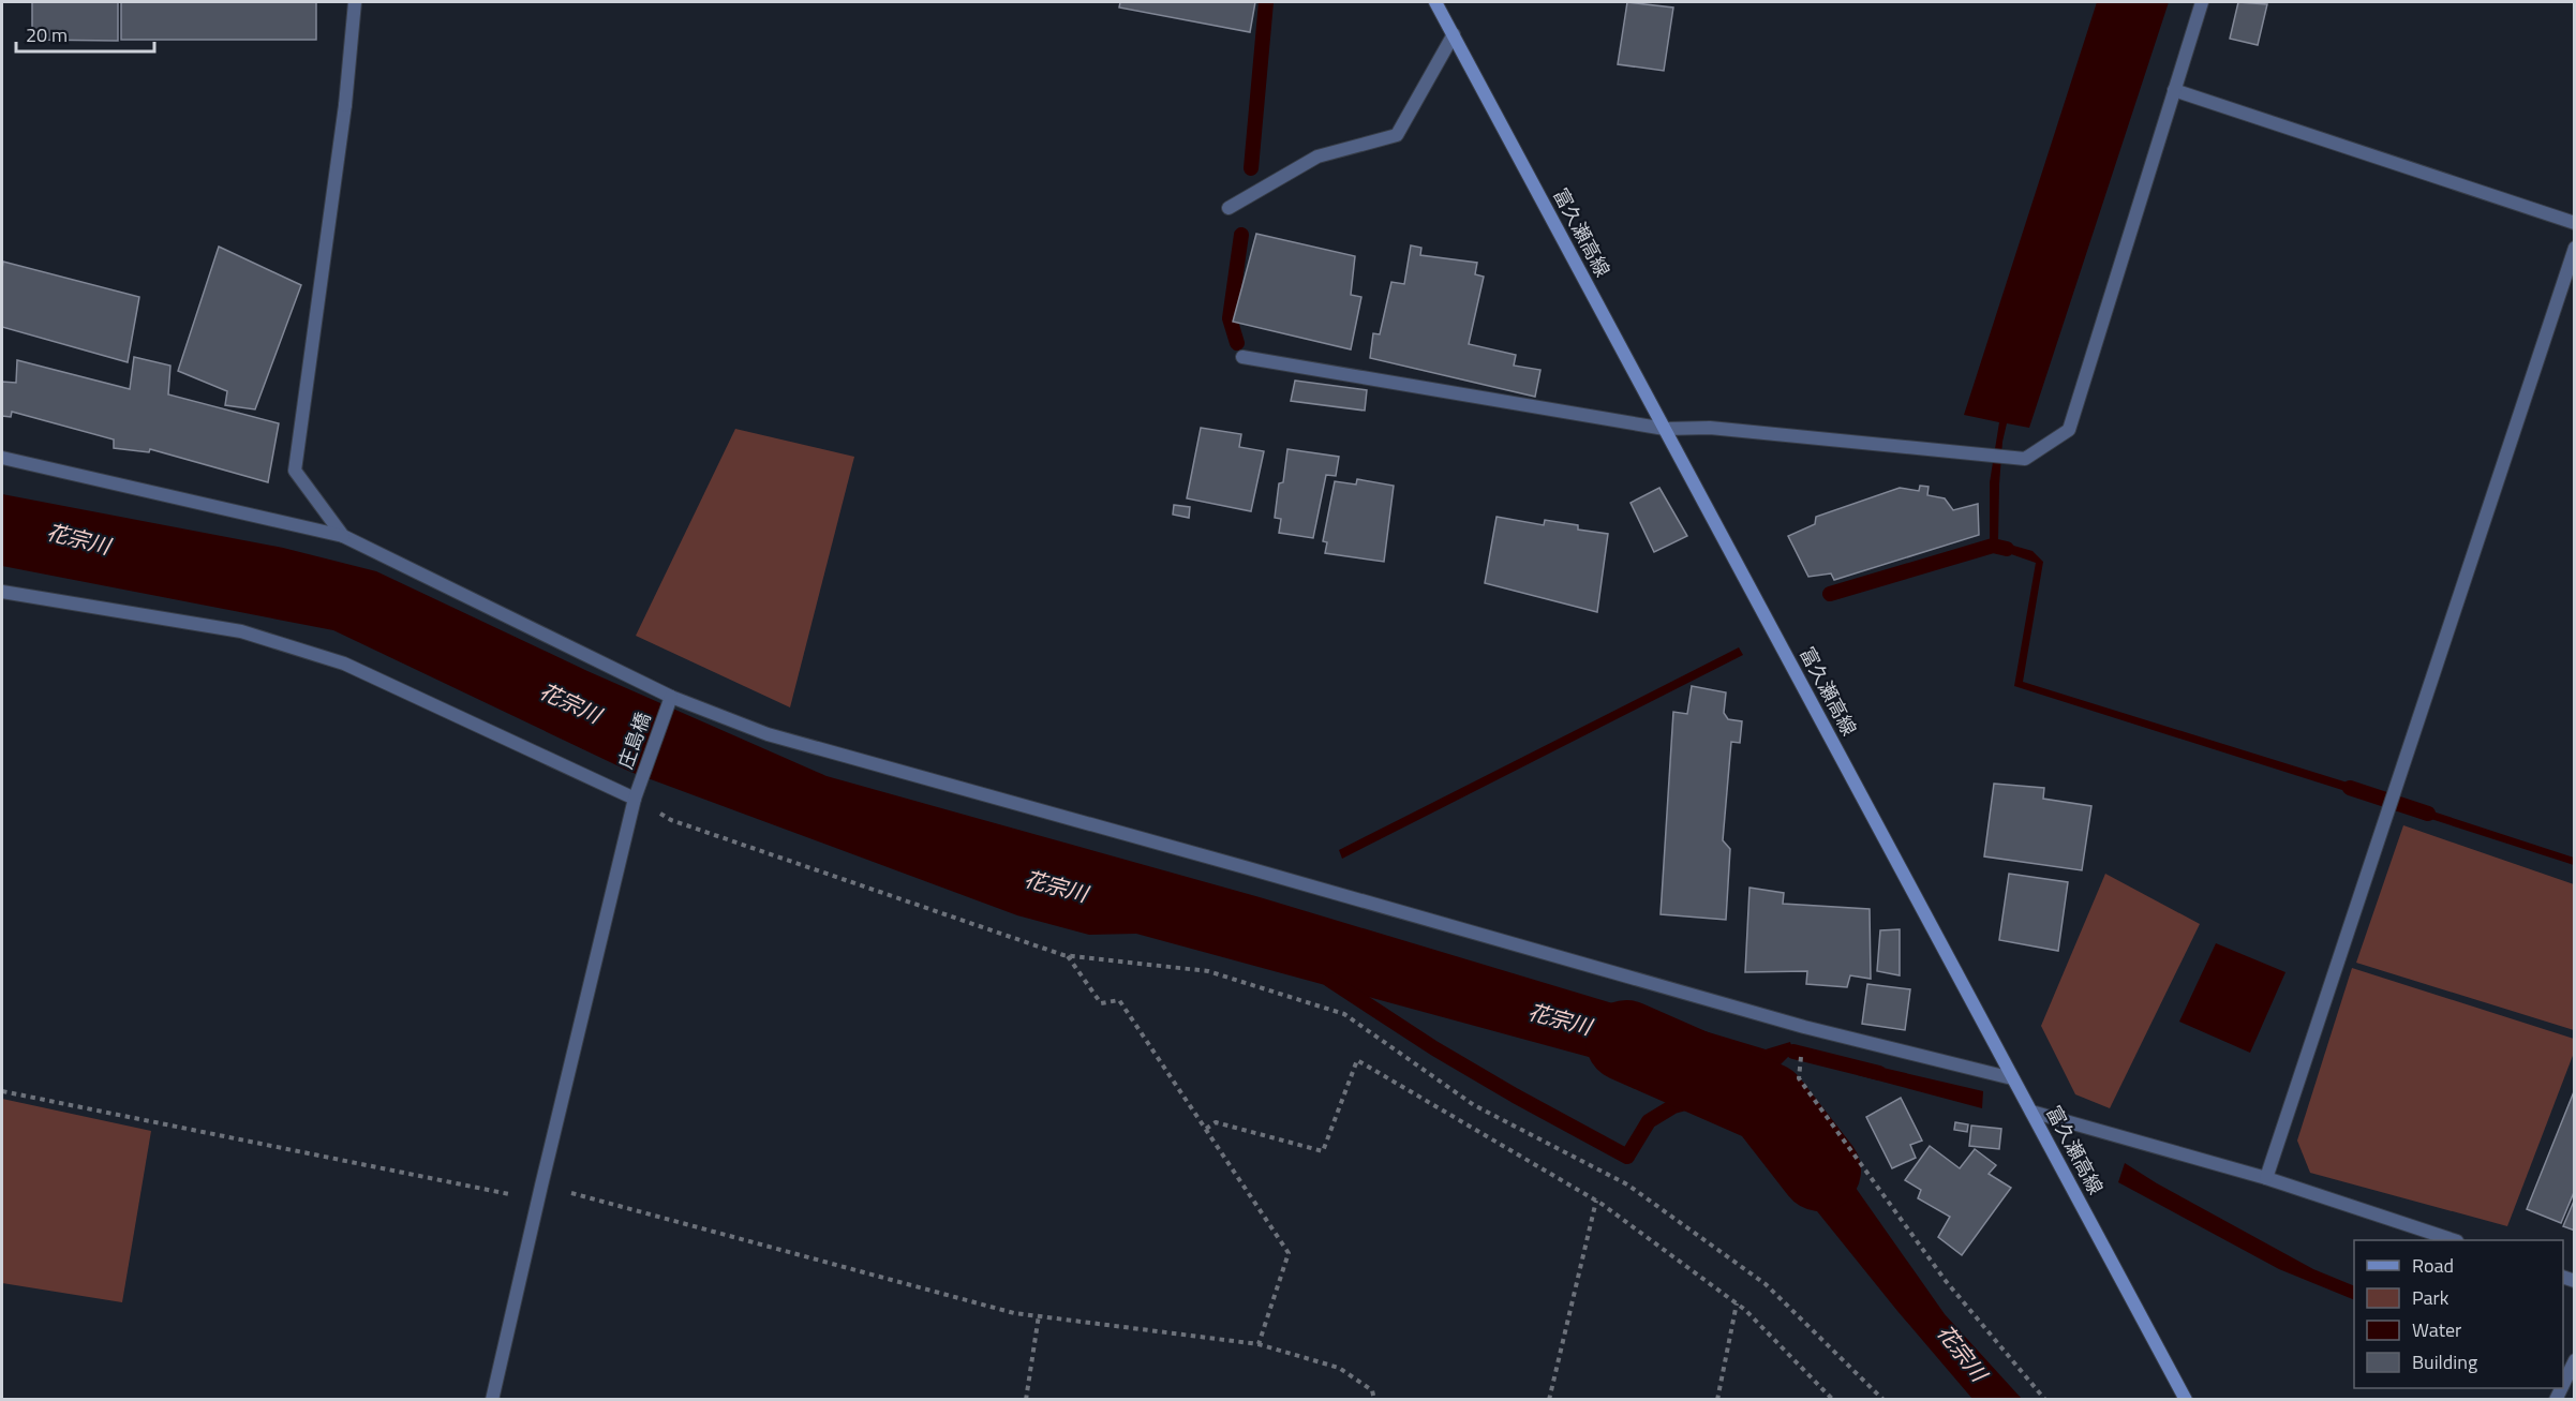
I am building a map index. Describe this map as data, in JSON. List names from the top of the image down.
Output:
{
  "streets": {
    "main road": ["富久瀬高線"],
    "street": ["庄島橋"]
  },
  "water": ["花宗川"],
  "legend": [
    "Road",
    "Park",
    "Water",
    "Building"
  ],
  "scale_bar": "20 m"
}
